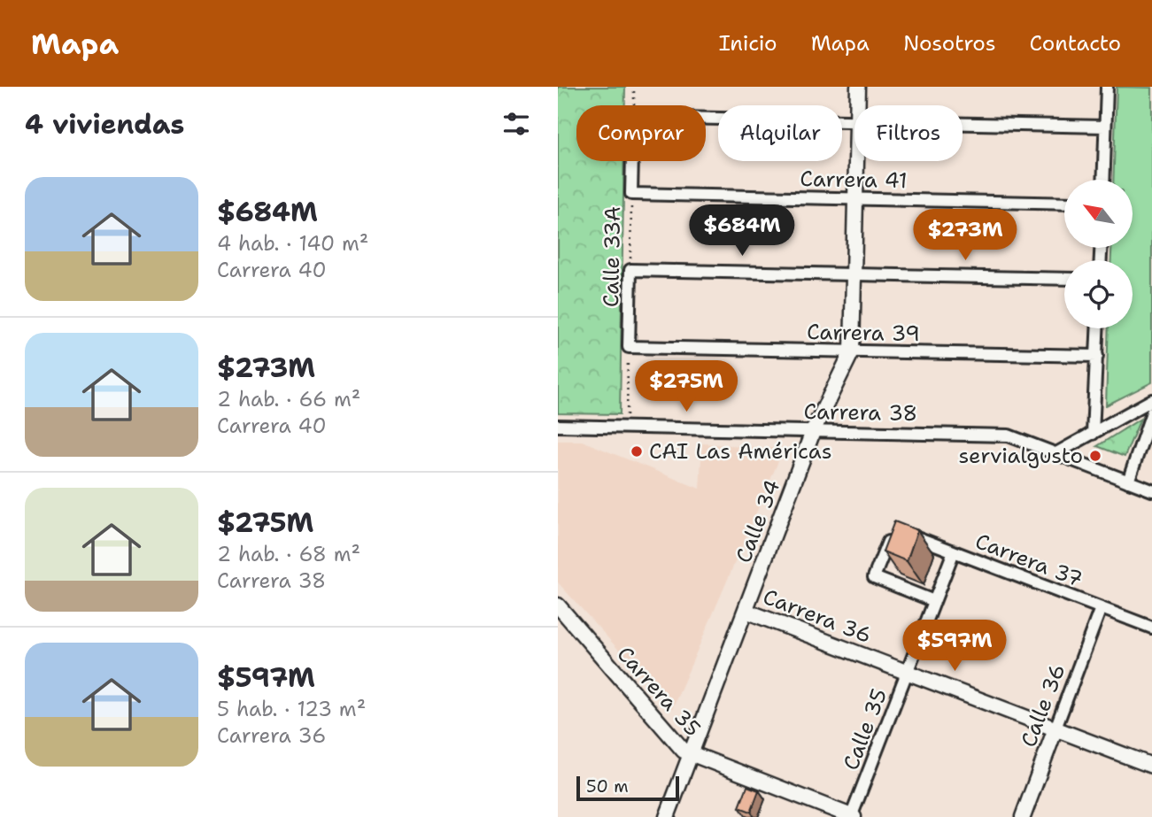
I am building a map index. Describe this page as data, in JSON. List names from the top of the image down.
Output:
{
  "streets": {
    "street": [
      "Carrera 41",
      "Calle 33A",
      "Carrera 39",
      "Carrera 38",
      "Calle 34",
      "Carrera 37",
      "Carrera 36",
      "Carrera 35",
      "Calle 36",
      "Calle 35"
    ]
  },
  "crossings": [
    ["Carrera 41", "Calle 33A"],
    ["Carrera 41", "Calle 34"],
    ["Calle 33A", "Carrera 39"],
    ["Carrera 39", "Calle 34"],
    ["Carrera 38", "Calle 34"],
    ["Calle 34", "Carrera 36"],
    ["Calle 34", "Carrera 35"],
    ["Carrera 37", "Calle 36"],
    ["Carrera 37", "Calle 35"],
    ["Carrera 36", "Calle 36"],
    ["Carrera 36", "Calle 35"],
    ["Carrera 35", "Calle 35"]
  ],
  "places": ["CAI Las Américas", "servialgusto"],
  "scale_bar": "50 m",
  "north": "top left",
  "page": {
    "header": "Mapa",
    "nav": [
      "Inicio",
      "Mapa",
      "Nosotros",
      "Contacto"
    ],
    "heading": "4 viviendas",
    "chip": ["Comprar", "Alquilar", "Filtros"],
    "list": [
      {
        "name": "$684M",
        "note": "4 hab. · 140 m² · Carrera 40"
      },
      {
        "name": "$273M",
        "note": "2 hab. · 66 m² · Carrera 40"
      },
      {
        "name": "$275M",
        "note": "2 hab. · 68 m² · Carrera 38"
      },
      {
        "name": "$597M",
        "note": "5 hab. · 123 m² · Carrera 36"
      }
    ],
    "price": [
      "$684M",
      "$273M",
      "$275M",
      "$597M"
    ],
    "scale": "50 m"
  }
}
